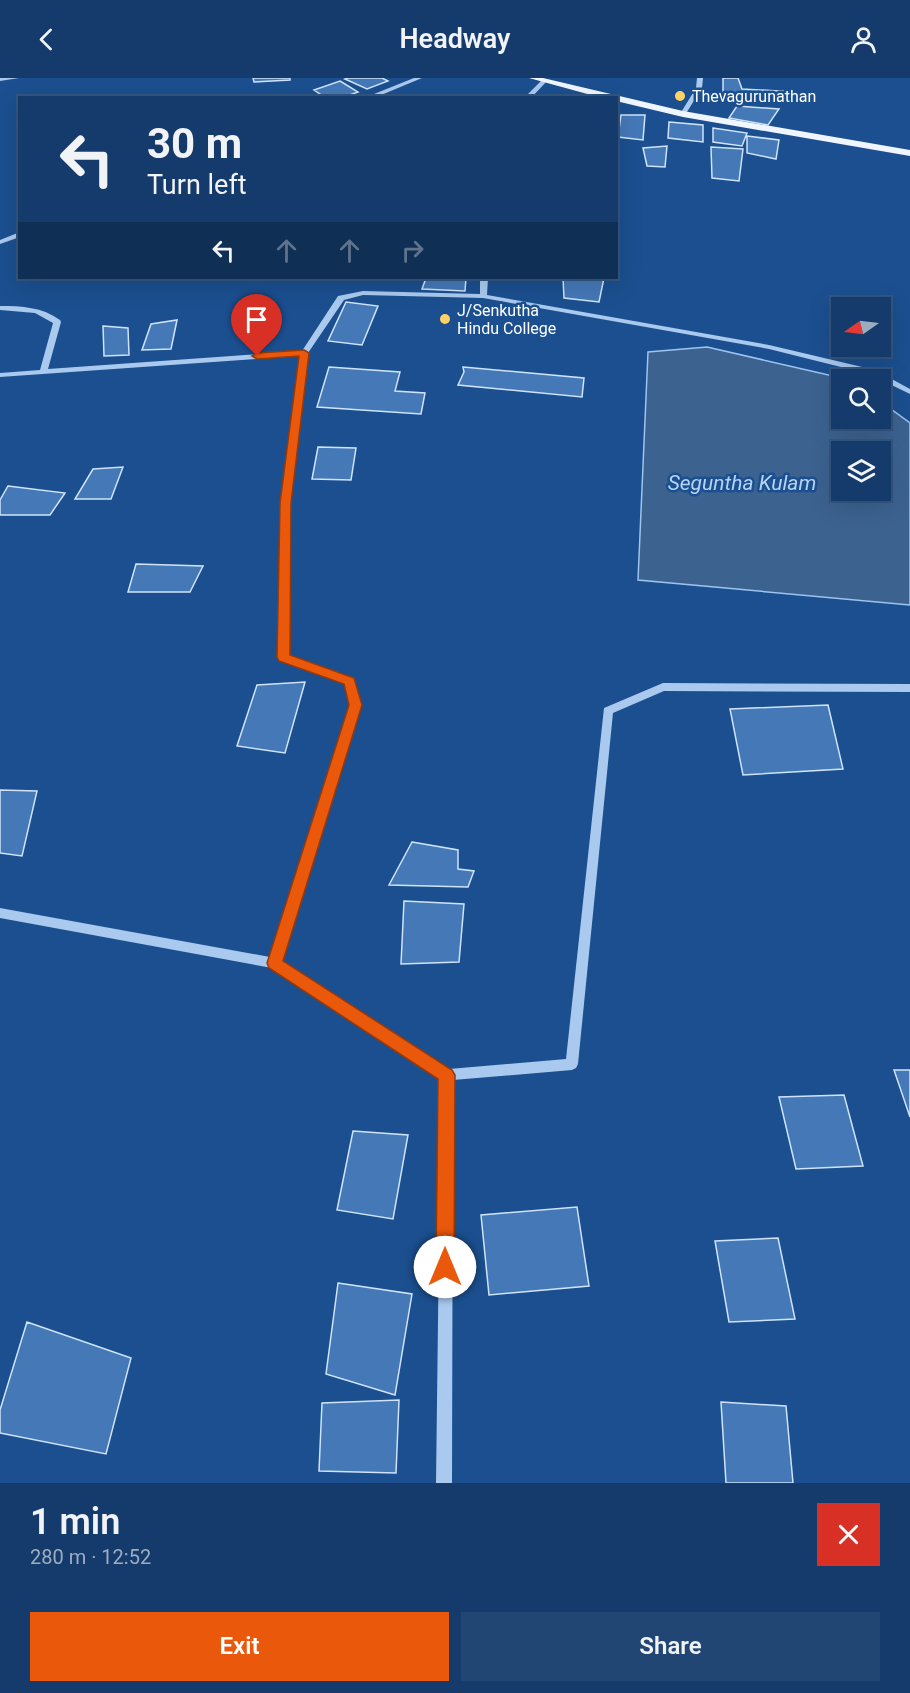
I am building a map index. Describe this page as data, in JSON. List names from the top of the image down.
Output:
{
  "water": ["Seguntha Kulam"],
  "places": ["Thevagurunathan", "J/Senkutha Hindu College"],
  "north": "left",
  "page": {
    "header": "Headway",
    "turn": ["30 m", "Turn left"],
    "heading": ["1 min", "280 m · 12:52"],
    "buttons": ["Exit", "Share"]
  }
}
